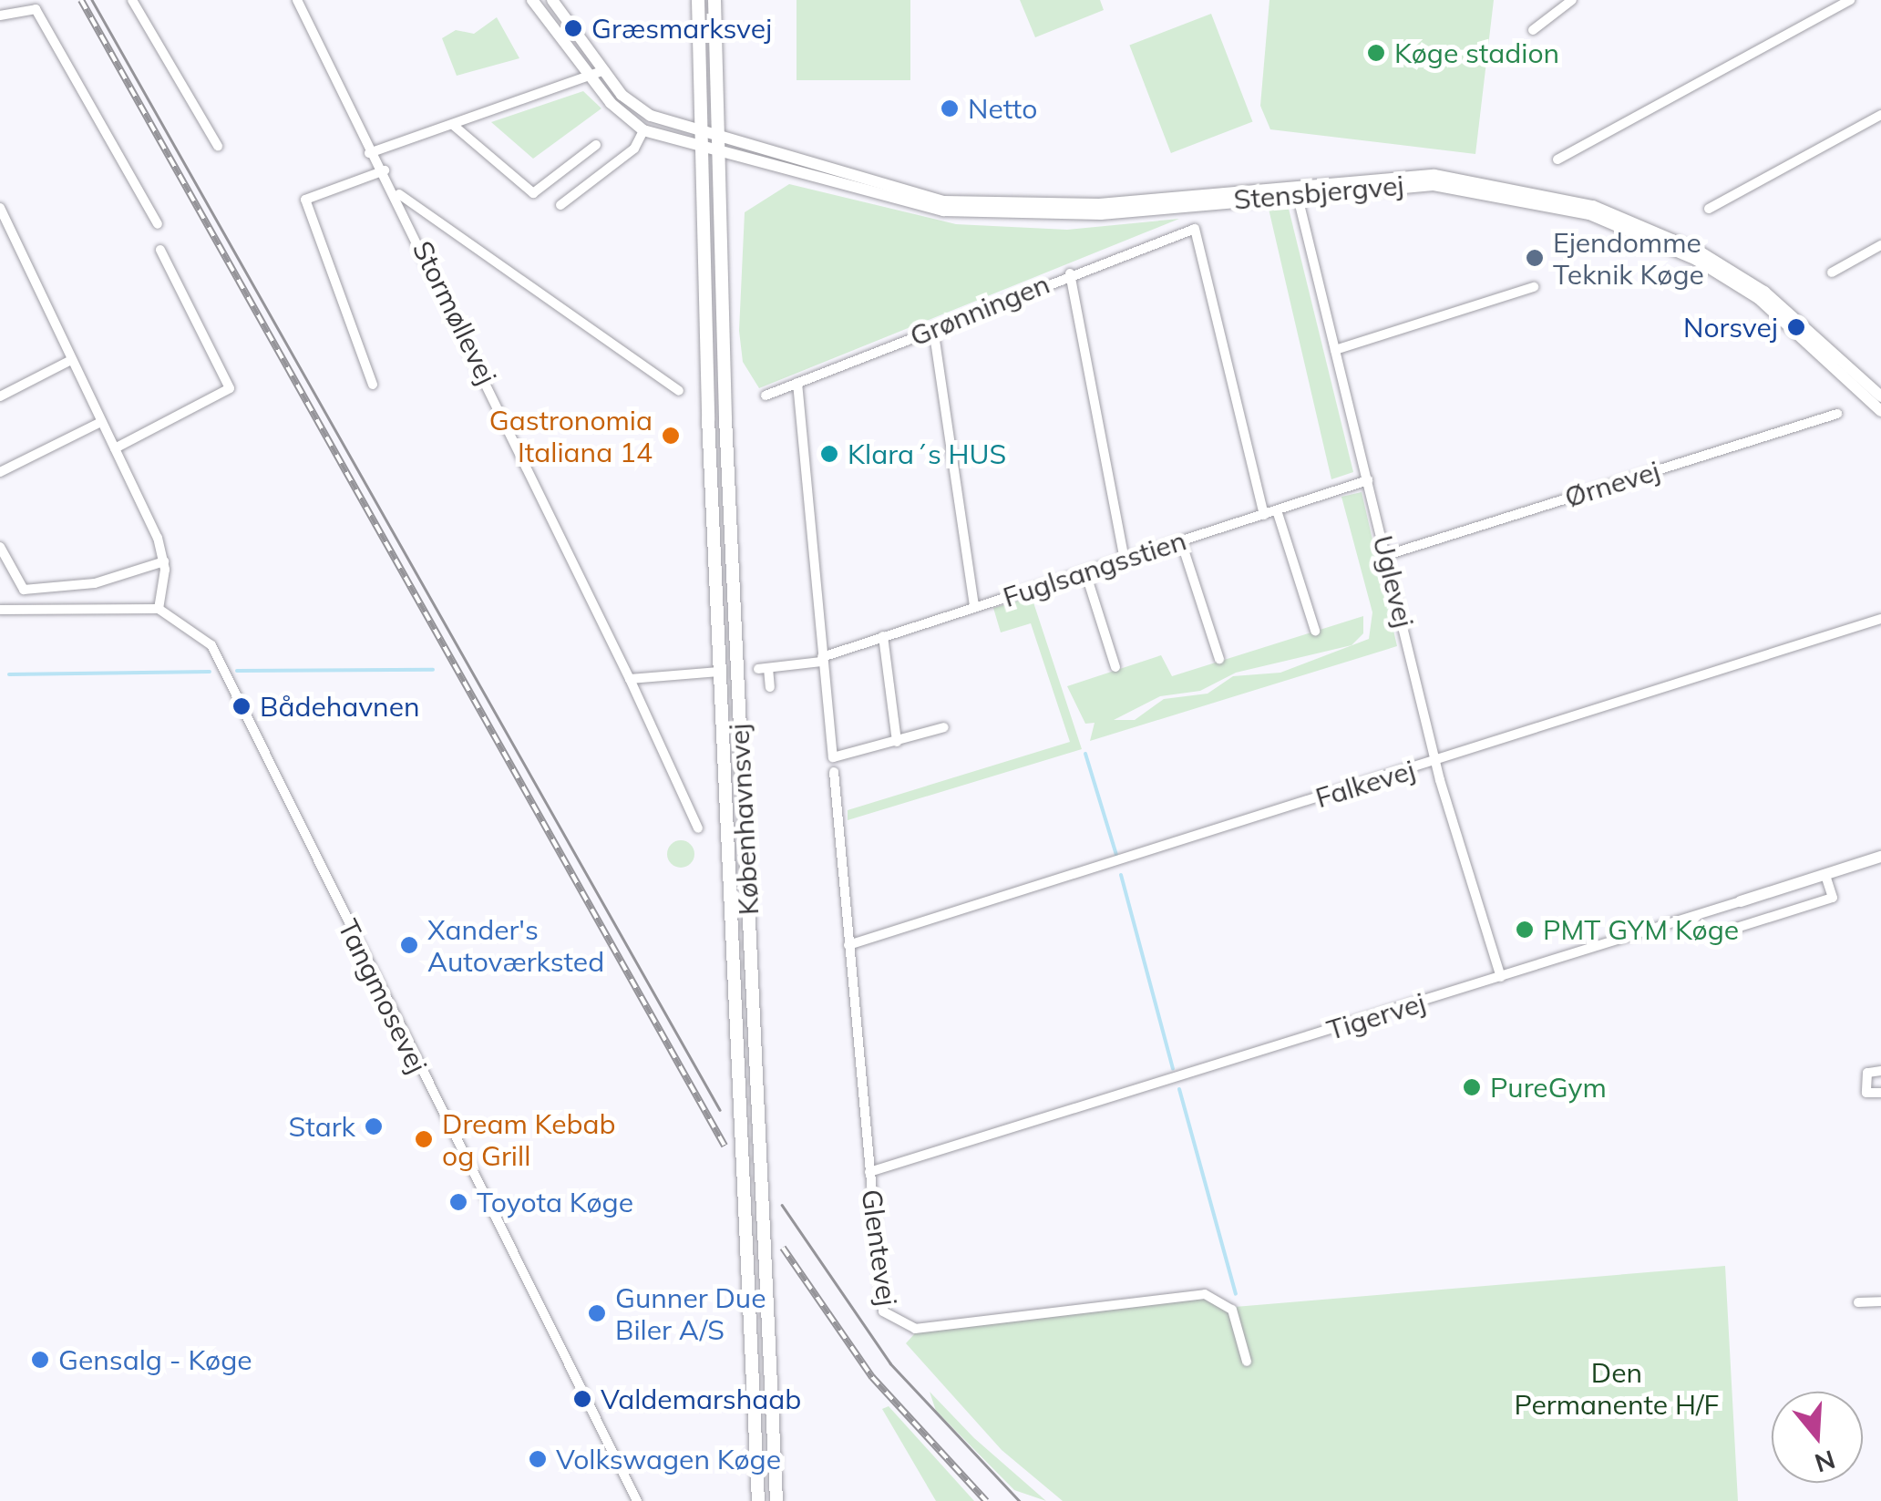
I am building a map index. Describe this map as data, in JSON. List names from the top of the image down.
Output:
{
  "streets": {
    "main road": ["Københavnsvej"],
    "street": [
      "Stensbjergvej",
      "Grønningen",
      "Stormøllevej",
      "Ørnevej",
      "Fuglsangsstien",
      "Uglevej",
      "Falkevej",
      "Tangmosevej",
      "Tigervej",
      "Glentevej"
    ]
  },
  "crossings": [
    ["Stensbjergvej", "Uglevej"],
    ["Stensbjergvej", "Københavnsvej"],
    ["Grønningen", "Fuglsangsstien"],
    ["Ørnevej", "Uglevej"],
    ["Fuglsangsstien", "Uglevej"],
    ["Uglevej", "Falkevej"],
    ["Uglevej", "Tigervej"],
    ["Falkevej", "Glentevej"],
    ["Tigervej", "Glentevej"]
  ],
  "parks": ["Den Permanente H/F"],
  "places": [
    "Græsmarksvej",
    "Køge stadion",
    "Netto",
    "Ejendomme Teknik Køge",
    "Norsvej",
    "Gastronomia Italiana 14",
    "Klara´s HUS",
    "Bådehavnen",
    "PMT GYM Køge",
    "Xander's Autoværksted",
    "PureGym",
    "Stark",
    "Dream Kebab og Grill",
    "Toyota Køge",
    "Gunner Due Biler A/S",
    "Gensalg - Køge",
    "Valdemarshaab",
    "Volkswagen Køge"
  ],
  "north": "bottom"
}
